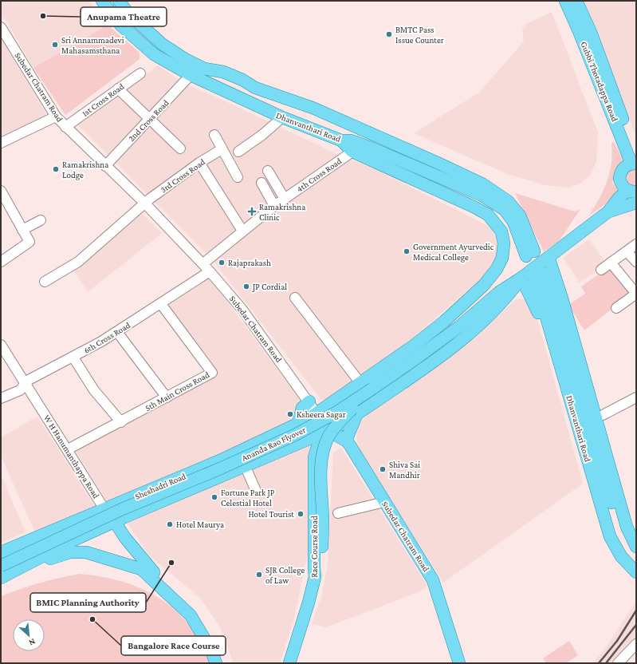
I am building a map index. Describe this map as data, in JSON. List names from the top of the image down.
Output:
{
  "streets": {
    "main road": [
      "Gubbi Thotadappa Road",
      "Subedar Chatram Road",
      "Dhanvanthari Road",
      "Ananda Rao Flyover",
      "W H Hanumanthappa Road",
      "Sheshadri Road",
      "Race Course Road"
    ],
    "street": [
      "1st Cross Road",
      "2nd Cross Road",
      "4th Cross Road",
      "3rd Cross Road",
      "6th Cross Road",
      "5th Main Cross Road"
    ]
  },
  "crossings": [
    ["Subedar Chatram Road", "1st Cross Road"],
    ["Subedar Chatram Road", "2nd Cross Road"],
    ["Subedar Chatram Road", "4th Cross Road"],
    ["Subedar Chatram Road", "3rd Cross Road"],
    ["Subedar Chatram Road", "6th Cross Road"],
    ["Subedar Chatram Road", "Sheshadri Road"],
    ["Subedar Chatram Road", "Race Course Road"],
    ["2nd Cross Road", "Dhanvanthari Road"],
    ["Dhanvanthari Road", "4th Cross Road"],
    ["Dhanvanthari Road", "Ananda Rao Flyover"],
    ["6th Cross Road", "5th Main Cross Road"],
    ["6th Cross Road", "W H Hanumanthappa Road"],
    ["5th Main Cross Road", "W H Hanumanthappa Road"],
    ["W H Hanumanthappa Road", "Sheshadri Road"]
  ],
  "places": {
    "other": [
      "Anupama Theatre",
      "BMTC Pass Issue Counter",
      "Sri Annammadevi Mahasamsthana",
      "Ramakrishna Lodge",
      "Government Ayurvedic Medical College",
      "Rajaprakash",
      "JP Cordial",
      "Ksheera Sagar",
      "Shiva Sai Mandhir",
      "Fortune Park JP Celestial Hotel",
      "Hotel Tourist",
      "Hotel Maurya",
      "BMIC Planning Authority",
      "SJR College of Law",
      "Bangalore Race Course"
    ],
    "health": ["Ramakrishna Clinic"]
  },
  "north": "bottom right"
}
